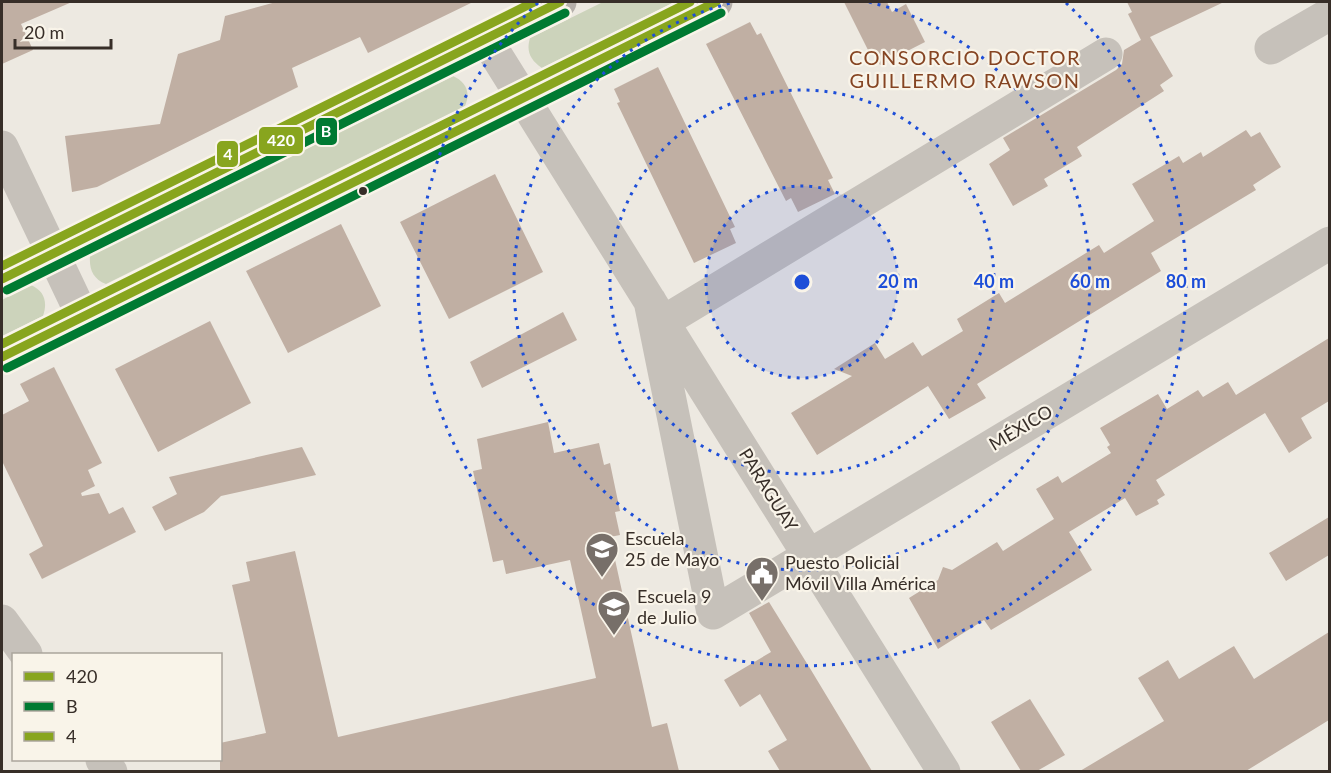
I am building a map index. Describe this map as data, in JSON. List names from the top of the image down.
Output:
{
  "streets": {
    "street": ["MÉXICO", "PARAGUAY"]
  },
  "crossings": [
    ["MÉXICO", "PARAGUAY"]
  ],
  "districts": ["CONSORCIO DOCTOR GUILLERMO RAWSON"],
  "places": {
    "school or university": ["Escuela 25 de Mayo", "Escuela 9 de Julio"],
    "public building": ["Puesto Policial Móvil Villa América"]
  },
  "lines": ["transit line 420", "transit line 4", "transit line B"],
  "legend": ["420", "B", "4"],
  "scale_bar": "20 m",
  "rings": [
    "20 m",
    "40 m",
    "60 m",
    "80 m"
  ]
}
